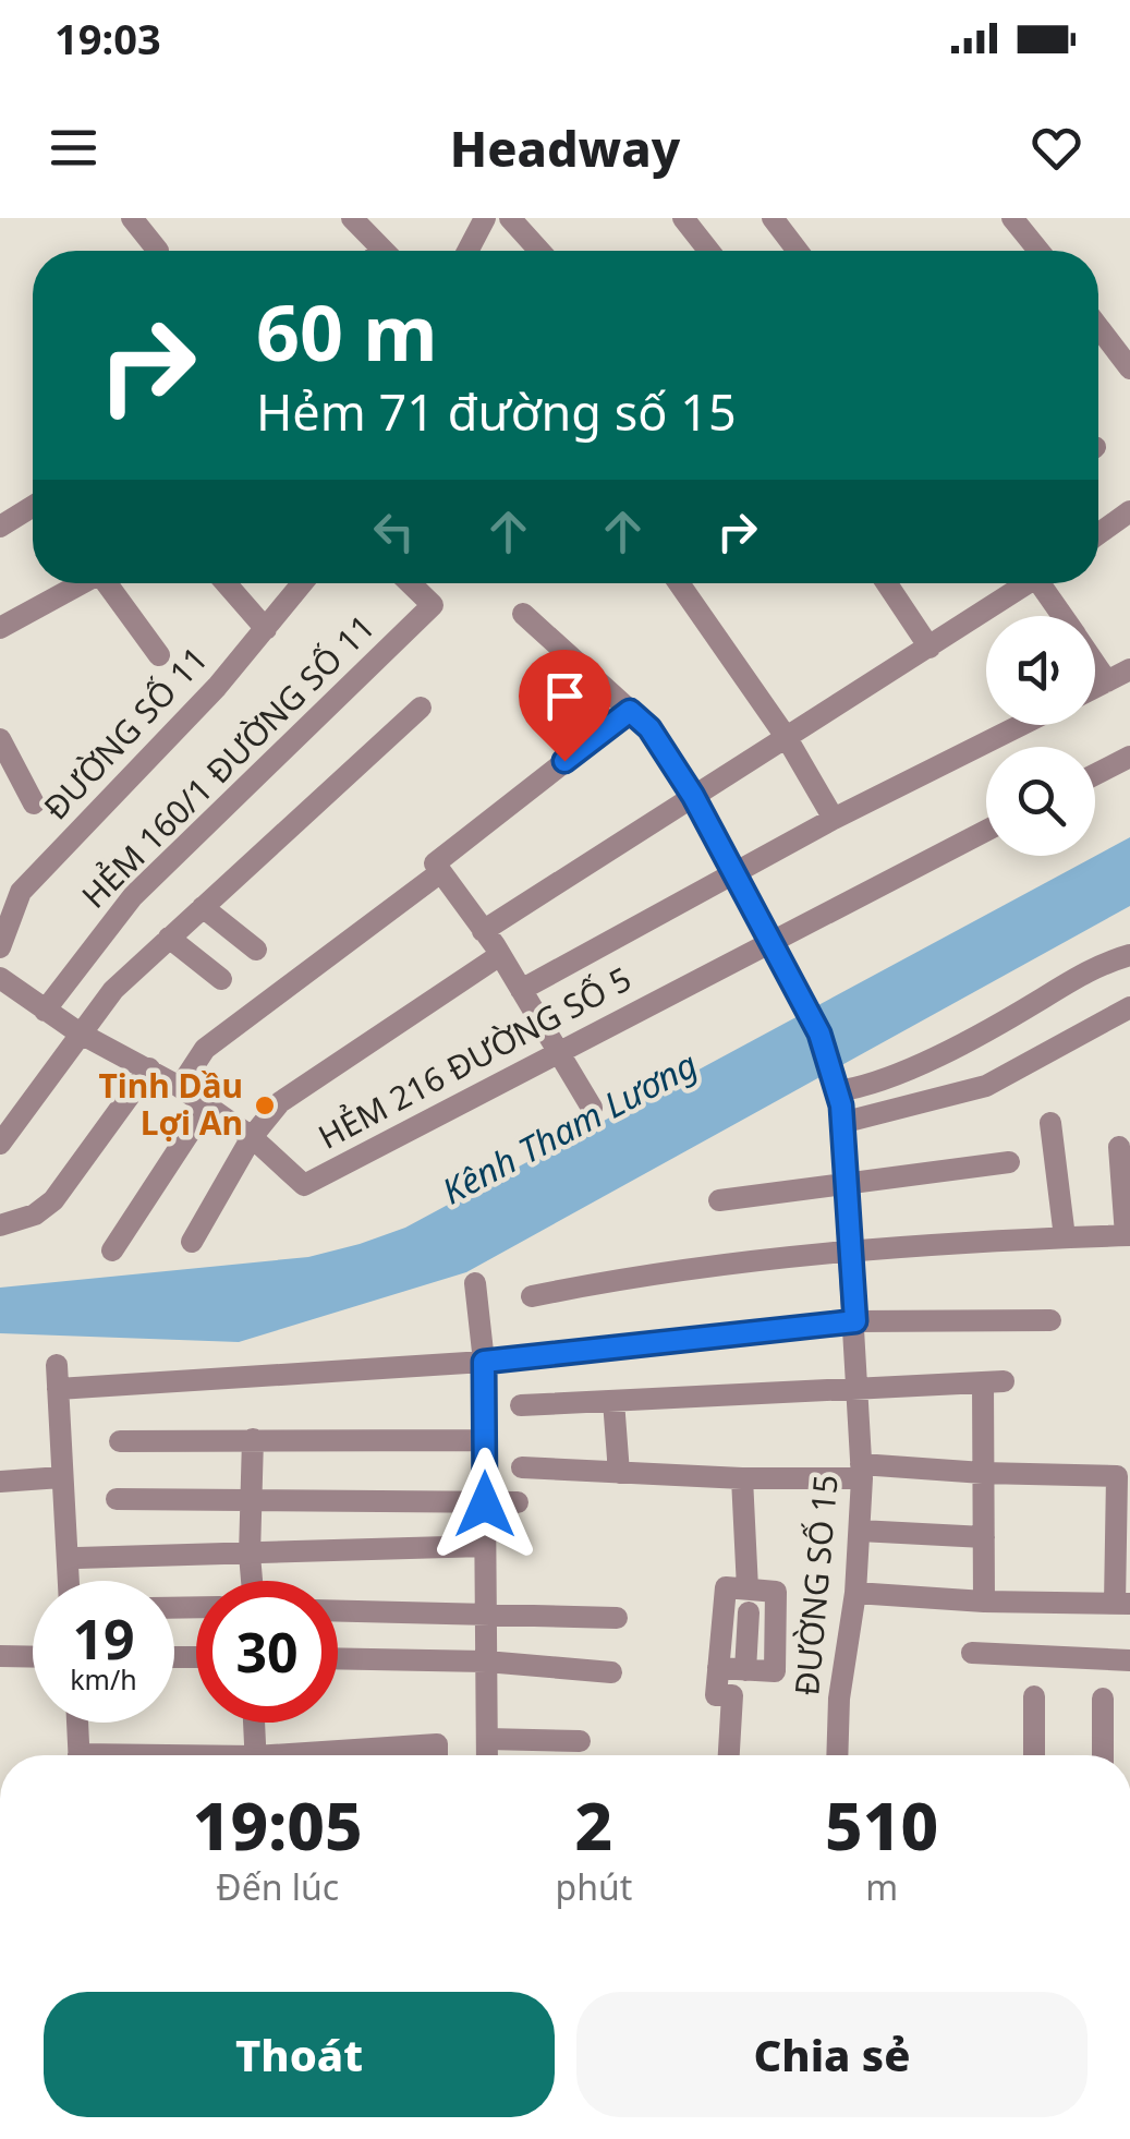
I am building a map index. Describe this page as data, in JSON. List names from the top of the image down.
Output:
{
  "streets": {
    "street": [
      "ĐƯỜNG SỐ 11",
      "HẺM 160/1 ĐƯỜNG SỐ 11",
      "HẺM 216 ĐƯỜNG SỐ 5",
      "ĐƯỜNG SỐ 15"
    ]
  },
  "crossings": [
    ["HẺM 160/1 ĐƯỜNG SỐ 11", "HẺM 216 ĐƯỜNG SỐ 5"]
  ],
  "water": ["Kênh Tham Lương"],
  "places": ["Tinh Dầu Lợi An"],
  "page": {
    "status": "19:03",
    "header": "Headway",
    "turn": ["60 m", "Hẻm 71 đường số 15"],
    "speed": "19 km/h",
    "limit": "30",
    "eta": [
      "19:05",
      "Đến lúc",
      "2",
      "phút",
      "510",
      "m"
    ],
    "buttons": ["Thoát", "Chia sẻ"]
  }
}
